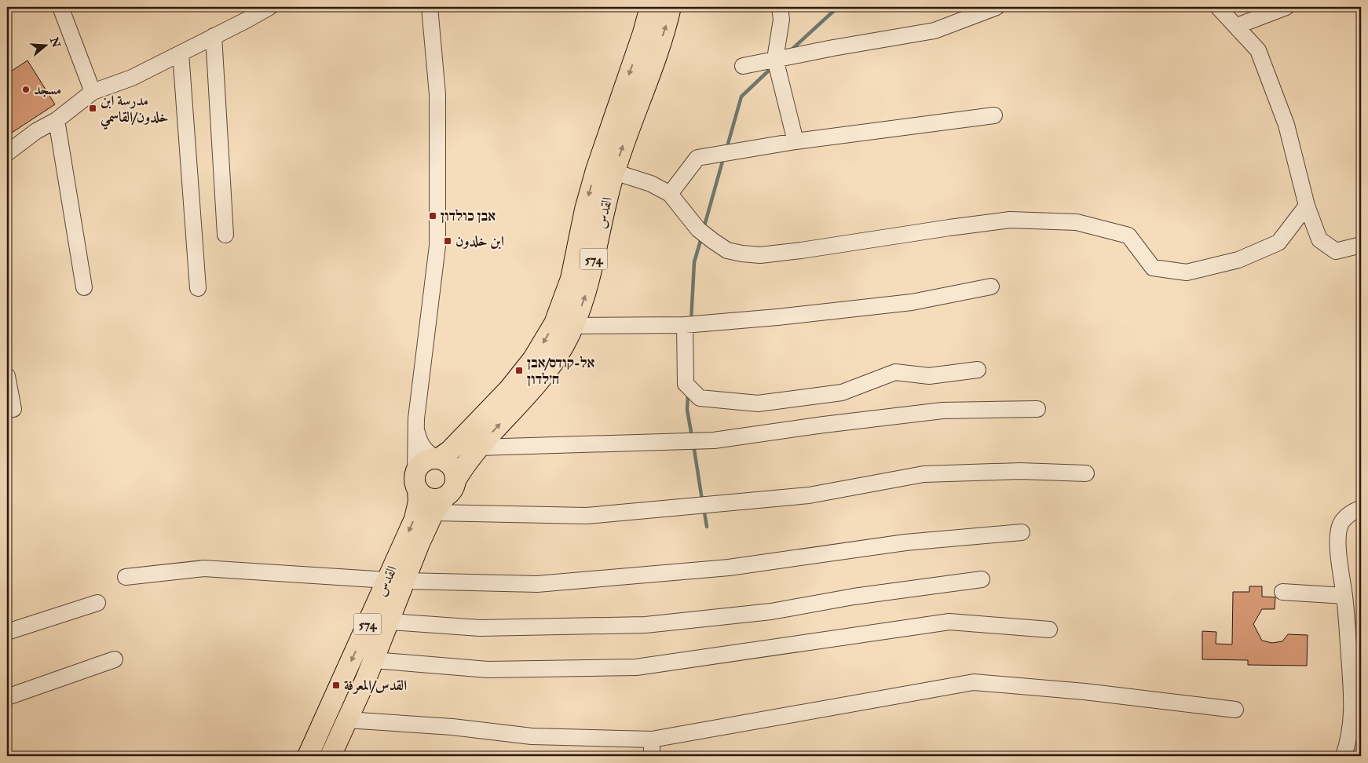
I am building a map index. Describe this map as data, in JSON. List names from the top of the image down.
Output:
{
  "streets": {
    "main road": ["القدس", "574"]
  },
  "crossings": [
    ["القدس", "574"]
  ],
  "places": {
    "other": ["مسجد"],
    "transit": [
      "مدرسة ابن خلدون/القاسمي",
      "אבן כולדון",
      "ابن خلدون",
      "אל-קודס/אבן ח׳לדון",
      "القدس/المعرفة"
    ]
  },
  "north": "right"
}
